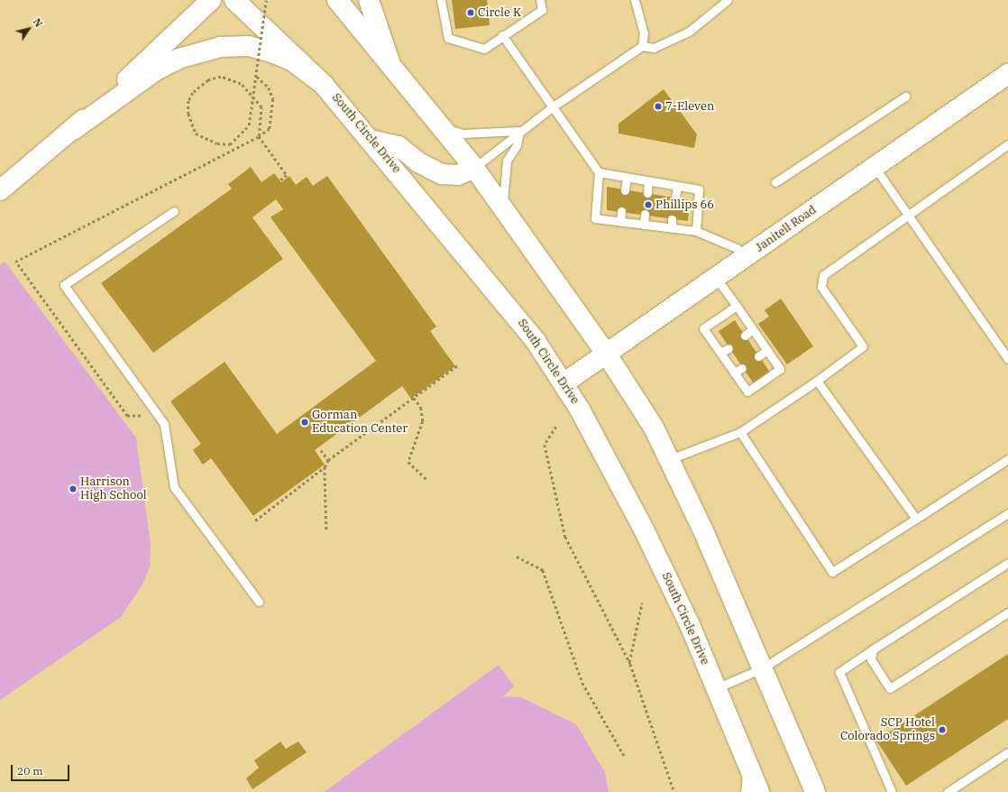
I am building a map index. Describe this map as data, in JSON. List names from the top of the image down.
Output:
{
  "streets": {
    "main road": ["South Circle Drive", "Janitell Road"]
  },
  "crossings": [
    ["South Circle Drive", "Janitell Road"]
  ],
  "places": [
    "Circle K",
    "7-Eleven",
    "Phillips 66",
    "Gorman Education Center",
    "Harrison High School",
    "SCP Hotel Colorado Springs"
  ],
  "scale_bar": "20 m",
  "north": "top right"
}
